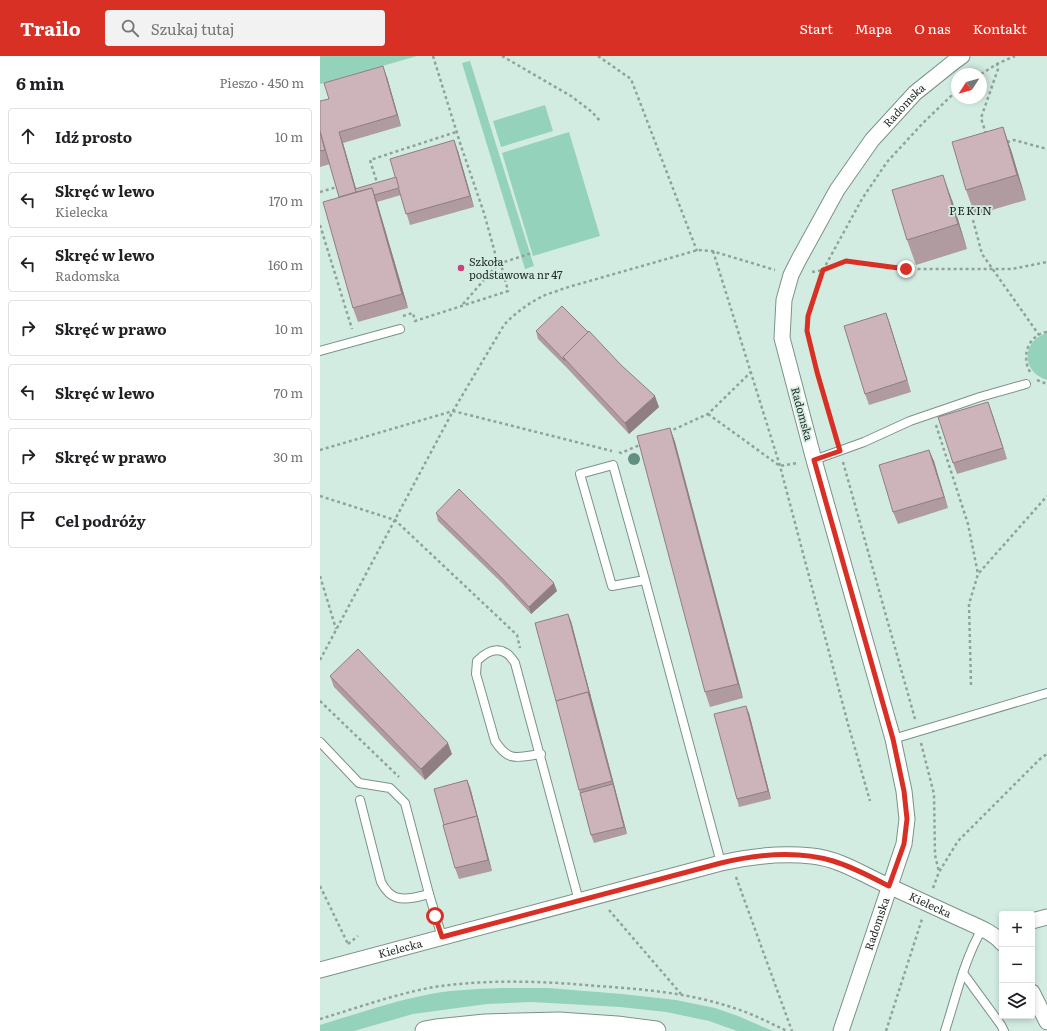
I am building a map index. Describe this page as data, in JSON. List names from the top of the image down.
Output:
{
  "streets": {
    "street": ["Radomska", "Kielecka"]
  },
  "crossings": [
    ["Radomska", "Kielecka"]
  ],
  "districts": ["PEKIN"],
  "places": ["Szkoła podstawowa nr 47"],
  "north": "bottom left",
  "page": {
    "header": "Trailo",
    "search": "Szukaj tutaj",
    "nav": [
      "Start",
      "Mapa",
      "O nas",
      "Kontakt"
    ],
    "heading": ["6 min", "Pieszo · 450 m"],
    "list": [
      ["Idź prosto", "10 m"],
      ["Skręć w lewo", "Kielecka", "170 m"],
      ["Skręć w lewo", "Radomska", "160 m"],
      ["Skręć w prawo", "10 m"],
      ["Skręć w lewo", "70 m"],
      ["Skręć w prawo", "30 m"],
      "Cel podróży"
    ],
    "map_buttons": ["+", "−"]
  }
}
